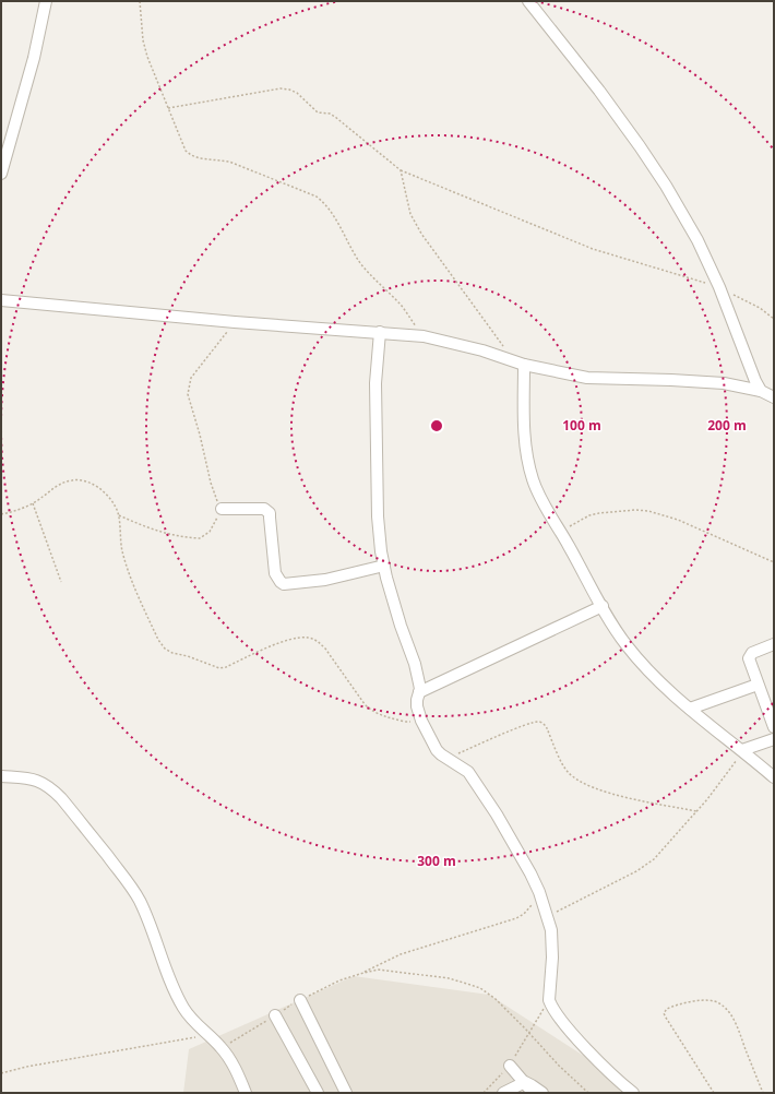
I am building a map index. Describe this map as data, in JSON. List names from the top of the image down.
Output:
{
  "rings": ["100 m", "200 m", "300 m"]
}
